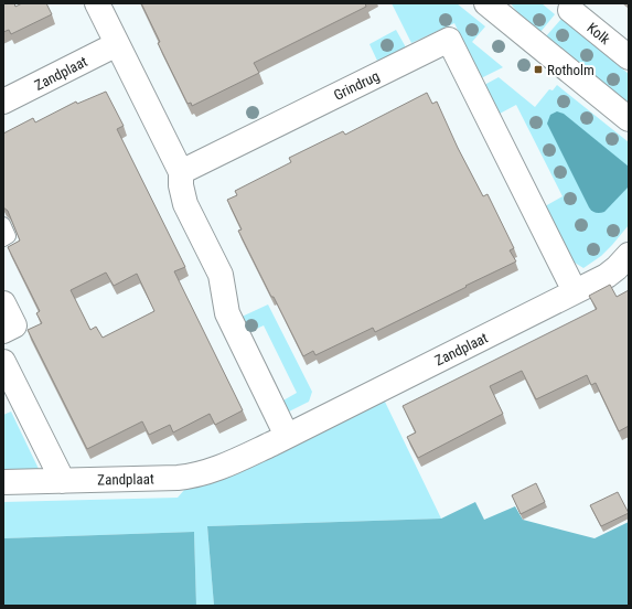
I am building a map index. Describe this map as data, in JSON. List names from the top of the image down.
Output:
{
  "streets": {
    "street": ["Kolk", "Zandplaat", "Grindrug"]
  },
  "crossings": [
    ["Zandplaat", "Grindrug"]
  ],
  "places": {
    "transit": ["Rotholm"]
  }
}
